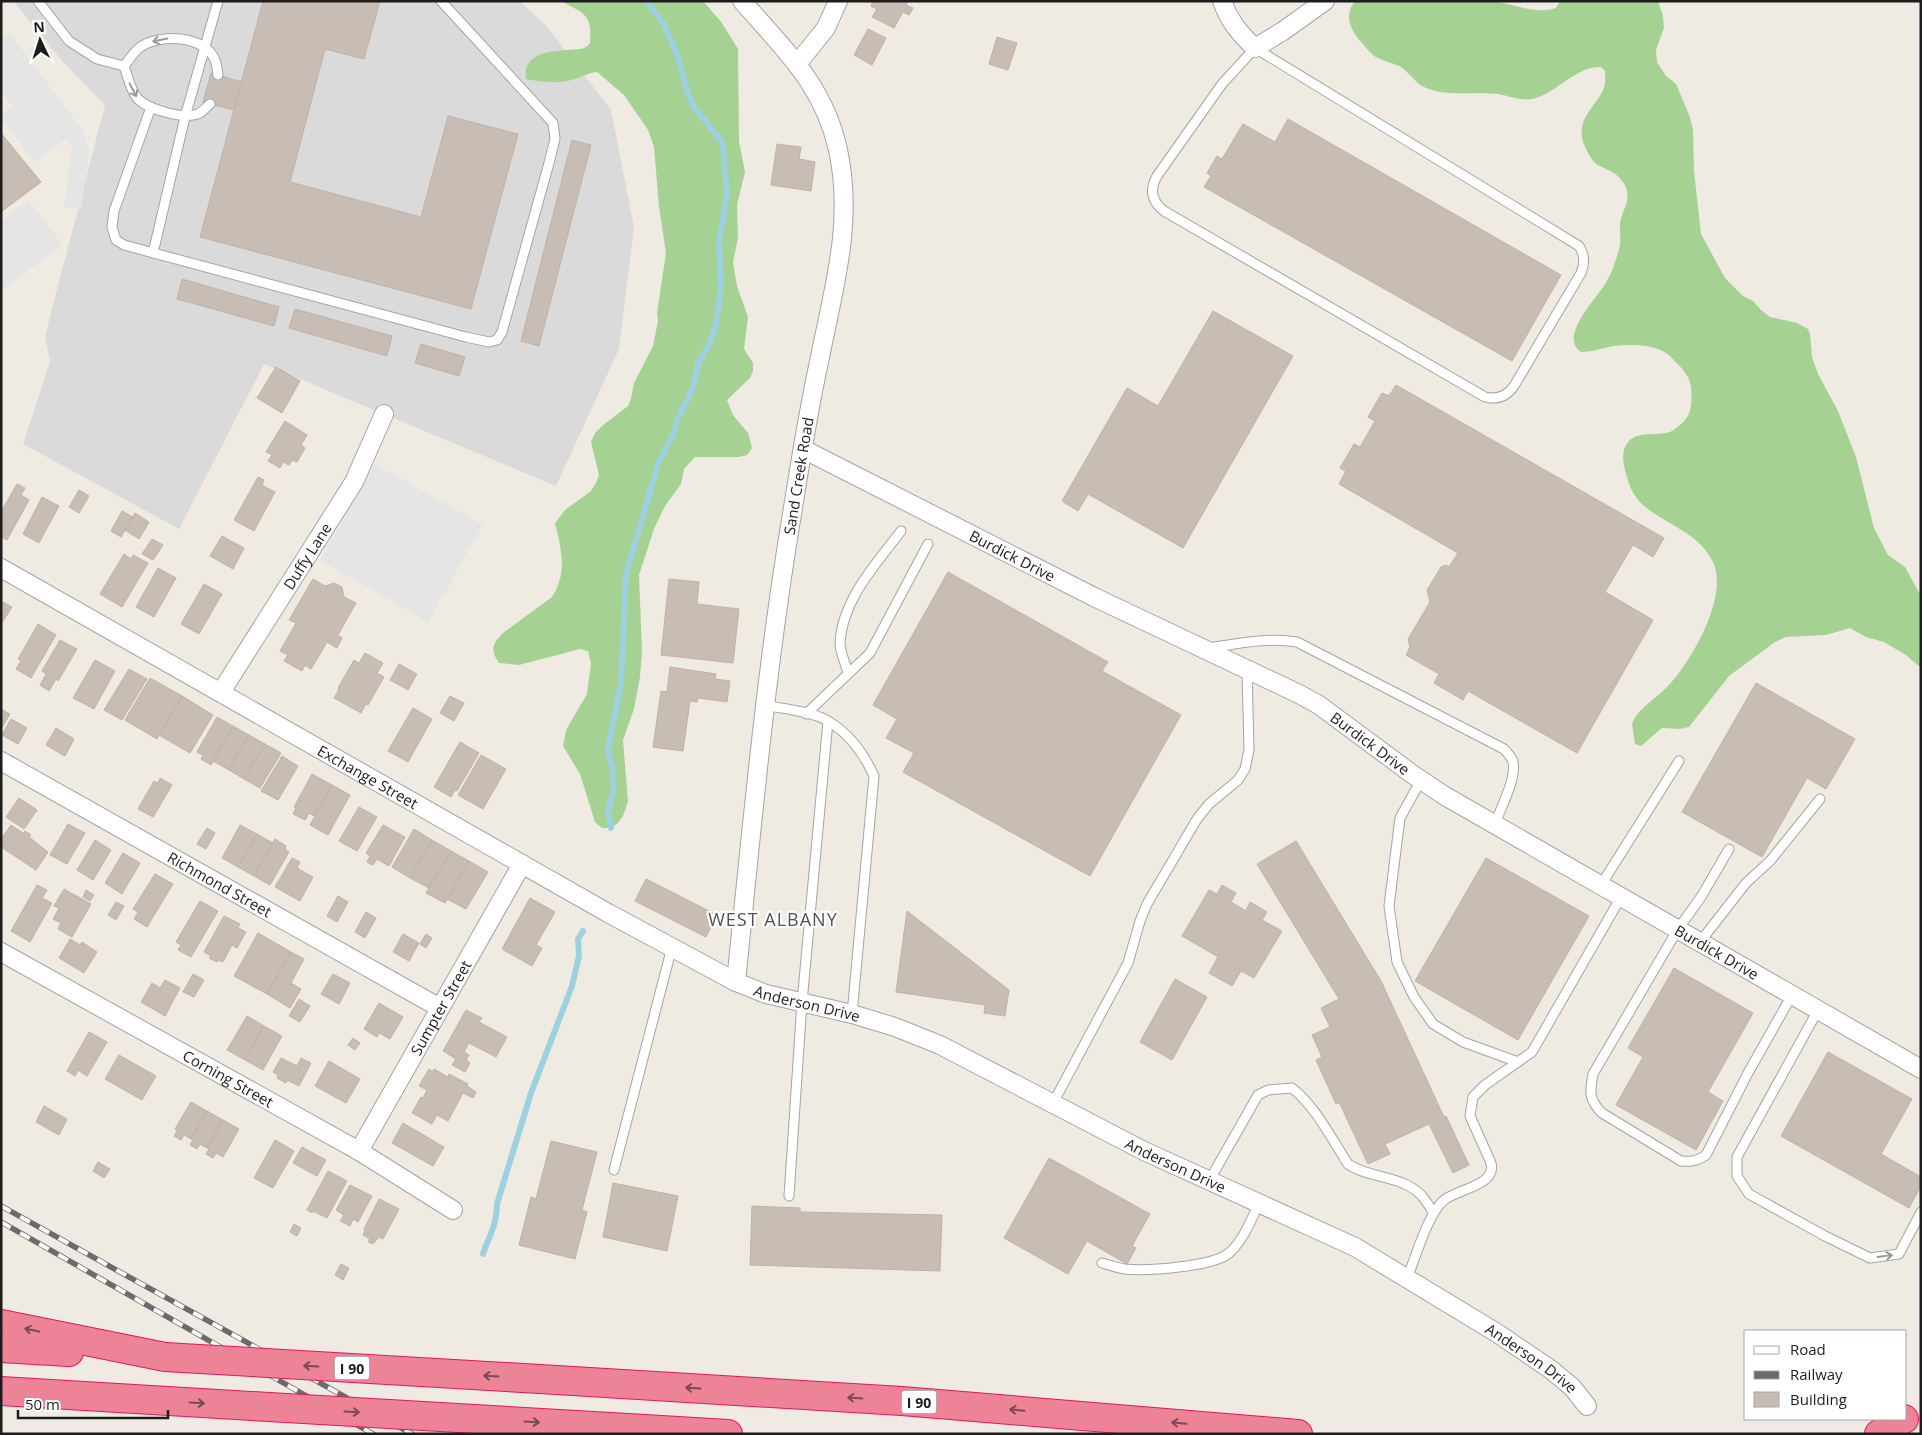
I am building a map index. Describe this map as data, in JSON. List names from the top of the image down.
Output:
{
  "streets": {
    "highway": ["I 90"],
    "street": [
      "Sand Creek Road",
      "Duffy Lane",
      "Burdick Drive",
      "Exchange Street",
      "Richmond Street",
      "Anderson Drive",
      "Sumpter Street",
      "Corning Street"
    ]
  },
  "crossings": [
    ["Sand Creek Road", "Burdick Drive"],
    ["Sand Creek Road", "Exchange Street"],
    ["Sand Creek Road", "Anderson Drive"],
    ["Duffy Lane", "Exchange Street"],
    ["Exchange Street", "Anderson Drive"],
    ["Exchange Street", "Sumpter Street"],
    ["Richmond Street", "Sumpter Street"],
    ["Sumpter Street", "Corning Street"]
  ],
  "districts": ["WEST ALBANY"],
  "legend": ["Road", "Railway", "Building"],
  "scale_bar": "50 m",
  "north": "top"
}
